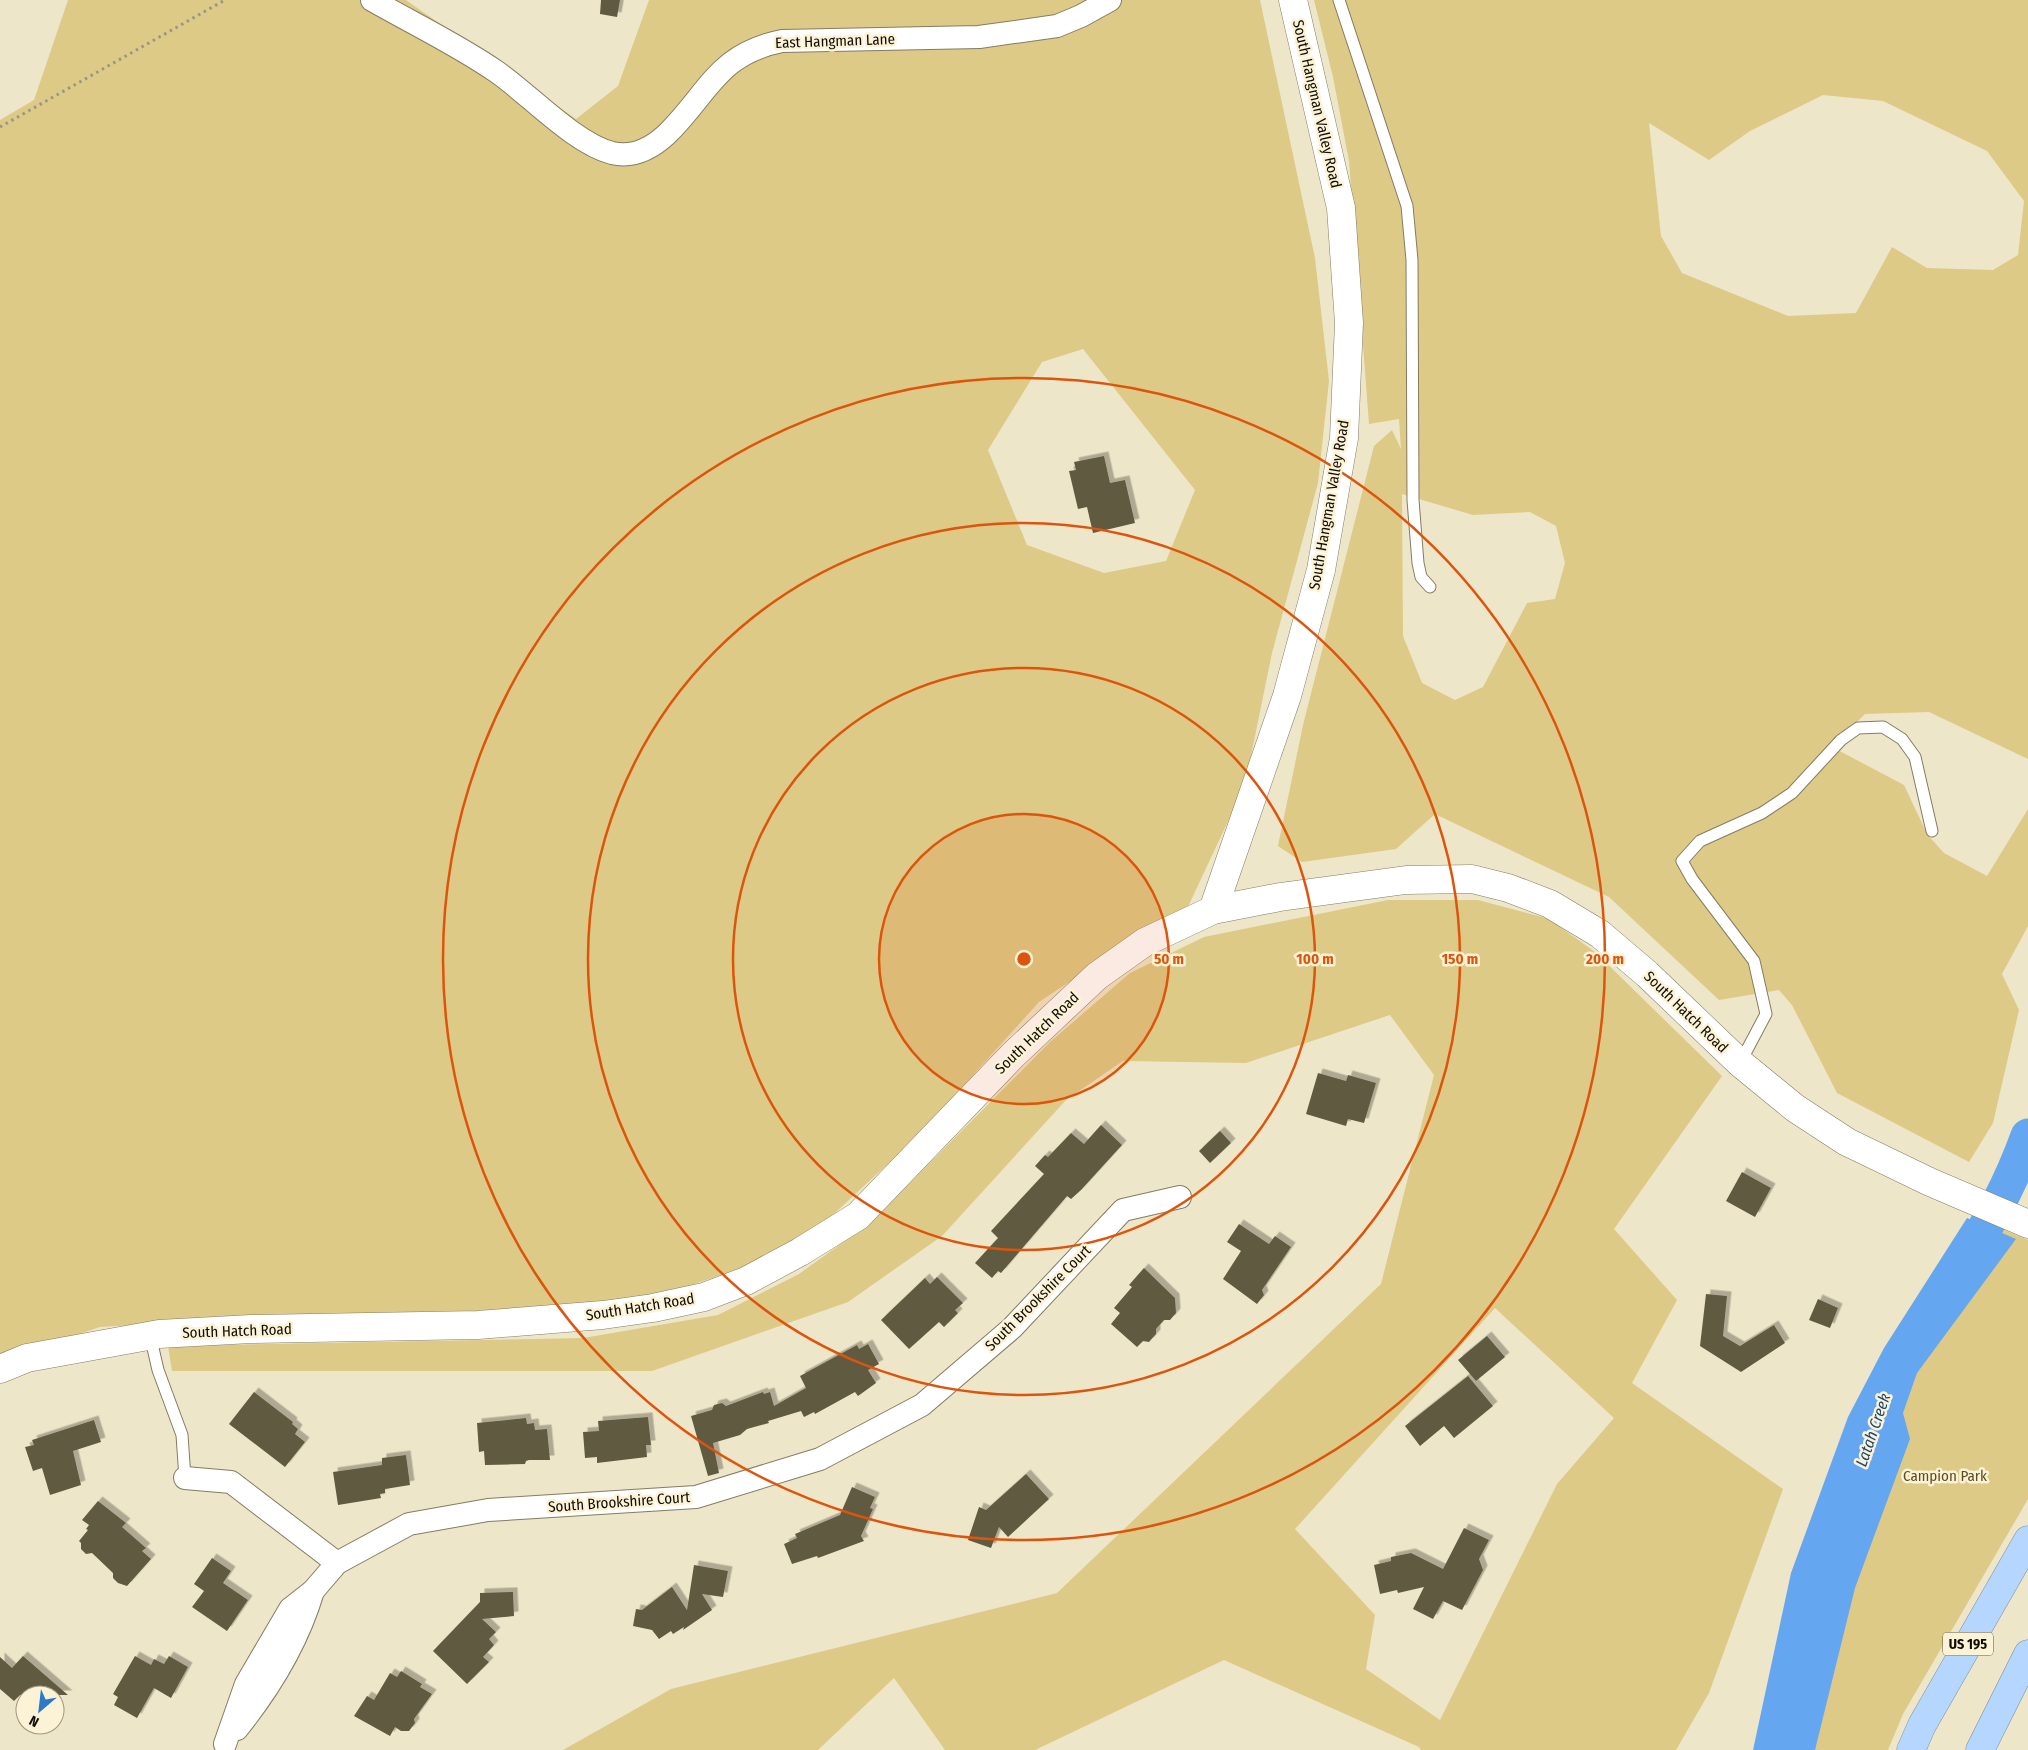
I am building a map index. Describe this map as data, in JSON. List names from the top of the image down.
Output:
{
  "streets": {
    "highway": ["US 195"],
    "main road": ["South Hangman Valley Road", "South Hatch Road"],
    "street": ["East Hangman Lane", "South Brookshire Court"]
  },
  "crossings": [
    ["South Hangman Valley Road", "South Hatch Road"]
  ],
  "water": ["Latah Creek"],
  "parks": ["Campion Park"],
  "north": "bottom left",
  "rings": [
    "50 m",
    "100 m",
    "150 m",
    "200 m"
  ]
}
